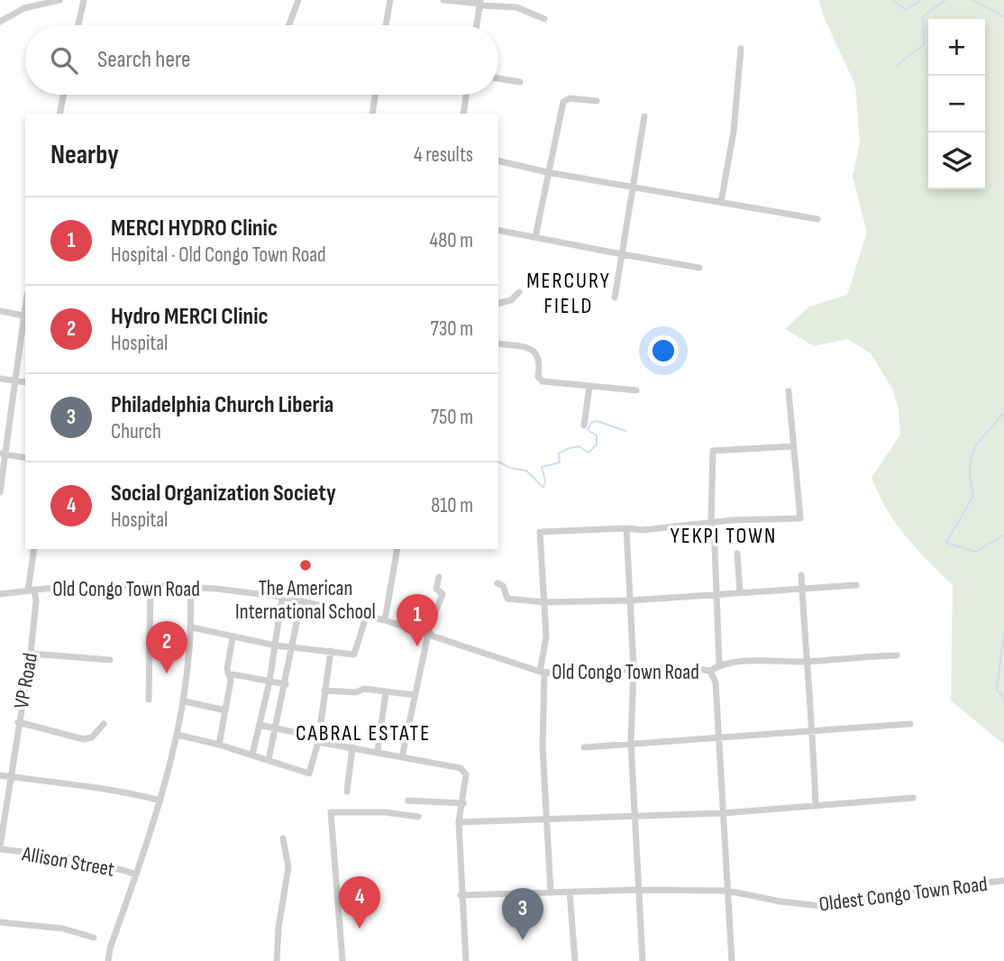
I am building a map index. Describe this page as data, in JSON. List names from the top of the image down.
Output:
{
  "streets": {
    "street": [
      "Old Congo Town Road",
      "VP Road",
      "Allison Street",
      "Oldest Congo Town Road"
    ]
  },
  "crossings": [
    ["Old Congo Town Road", "VP Road"],
    ["Old Congo Town Road", "Oldest Congo Town Road"],
    ["VP Road", "Allison Street"]
  ],
  "districts": ["MERCURY FIELD", "YEKPI TOWN", "CABRAL ESTATE"],
  "places": ["The American International School"],
  "page": {
    "map_buttons": ["+", "−"],
    "search": "Search here",
    "heading": ["Nearby", "4 results"],
    "list": [
      {
        "mark": "1",
        "name": "MERCI HYDRO Clinic",
        "note": "Hospital · Old Congo Town Road",
        "value": "480 m"
      },
      {
        "mark": "2",
        "name": "Hydro MERCI Clinic",
        "note": "Hospital",
        "value": "730 m"
      },
      {
        "mark": "3",
        "name": "Philadelphia Church Liberia",
        "note": "Church",
        "value": "750 m"
      },
      {
        "mark": "4",
        "name": "Social Organization Society",
        "note": "Hospital",
        "value": "810 m"
      }
    ],
    "pins": [
      "1",
      "2",
      "4",
      "3"
    ]
  }
}
